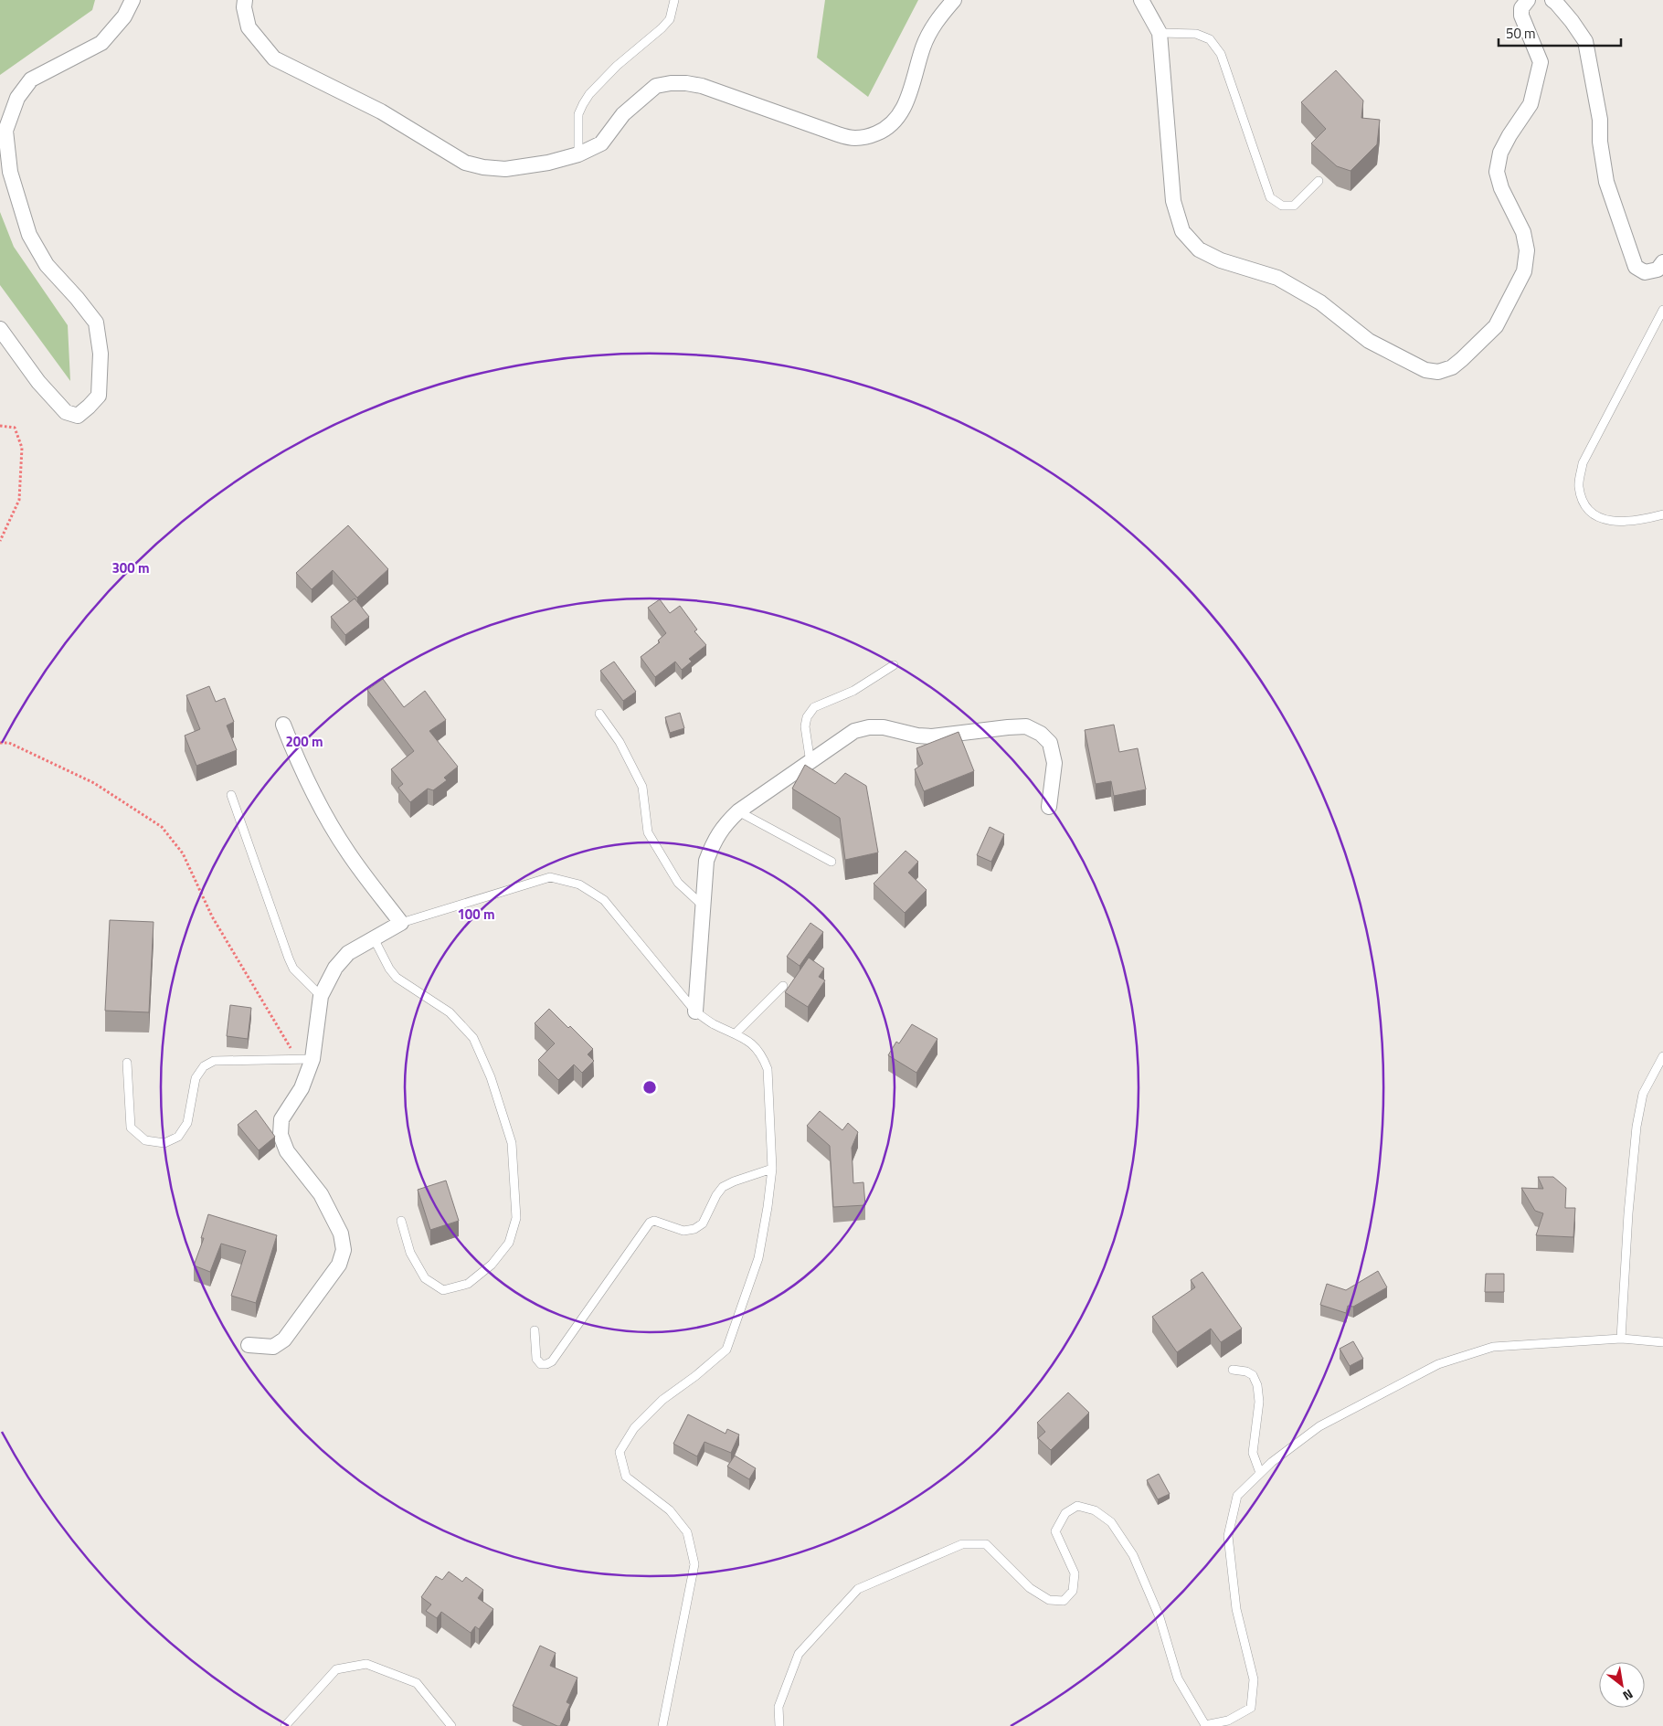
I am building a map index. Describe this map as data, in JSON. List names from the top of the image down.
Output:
{
  "scale_bar": "50 m",
  "north": "bottom right",
  "rings": ["300 m", "200 m", "100 m"]
}
